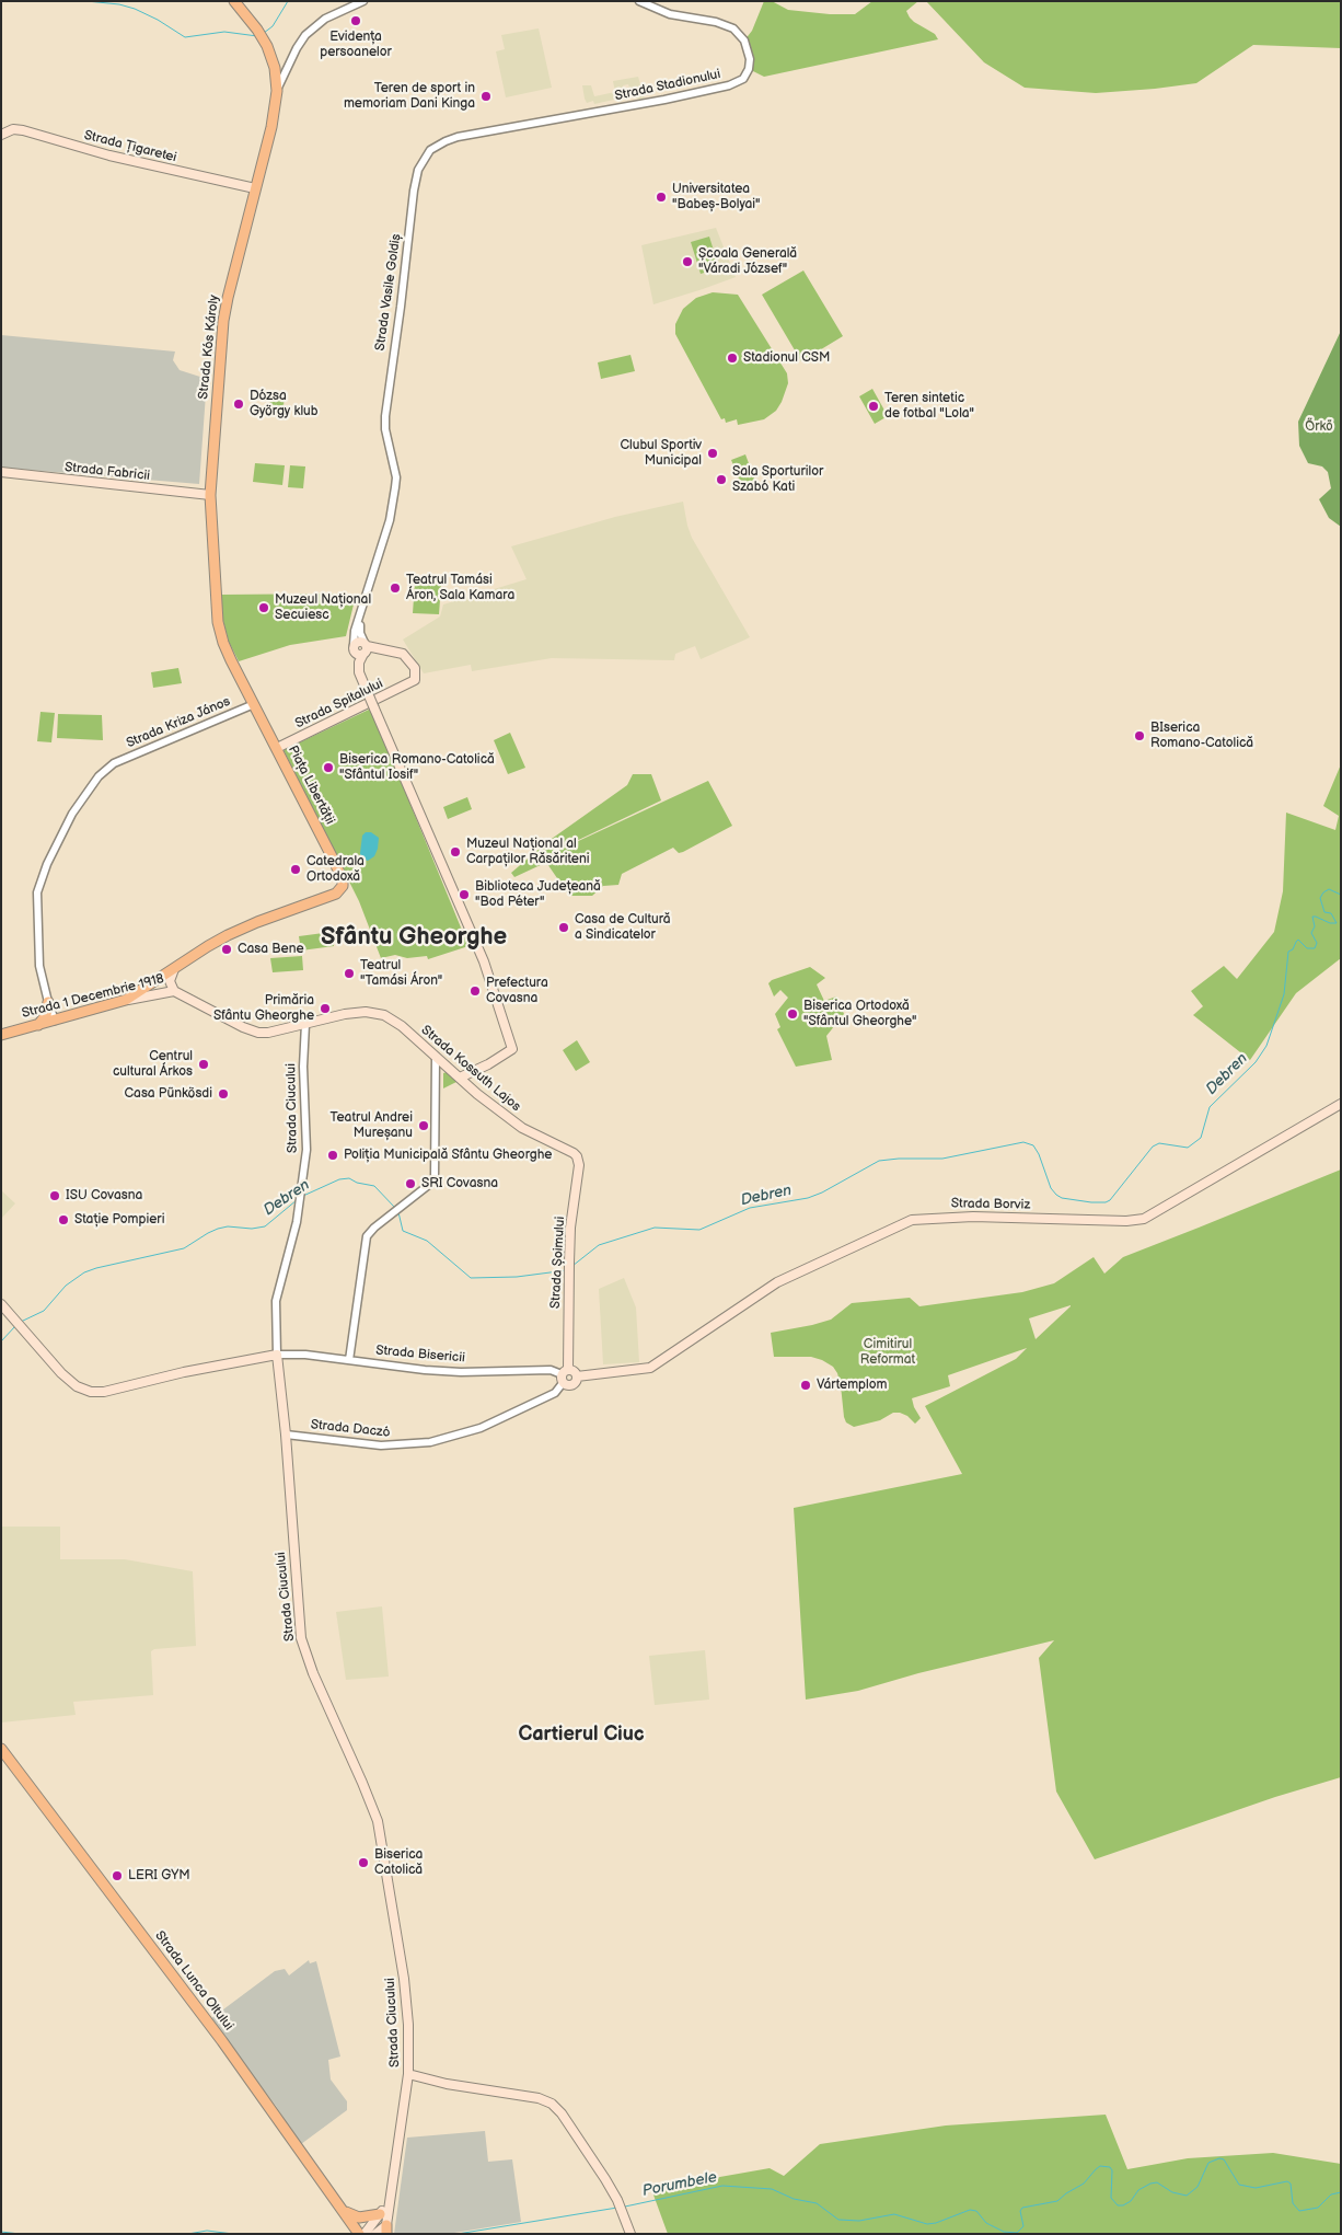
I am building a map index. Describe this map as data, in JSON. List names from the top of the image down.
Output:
{
  "streets": {
    "main road": [
      "Strada Țigaretei",
      "Strada Kós Károly",
      "Strada Fabricii",
      "Strada Spitalului",
      "Piața Libertății",
      "Strada 1 Decembrie 1918",
      "Strada Kossuth Lajos",
      "Strada Ciucului",
      "Strada Borviz",
      "Strada Șoimului",
      "Strada Lunca Oltului"
    ],
    "street": [
      "Strada Stadionului",
      "Strada Vasile Goldiș",
      "Strada Kriza János",
      "Strada Bisericii",
      "Strada Daczó"
    ]
  },
  "crossings": [
    ["Strada Stadionului", "Strada Vasile Goldiș"],
    ["Strada Țigaretei", "Strada Kós Károly"],
    ["Strada Vasile Goldiș", "Strada Spitalului"],
    ["Strada Kós Károly", "Strada Fabricii"],
    ["Strada Kós Károly", "Strada Kriza János"],
    ["Strada Kós Károly", "Piața Libertății"],
    ["Strada Spitalului", "Piața Libertății"],
    ["Strada Kriza János", "Piața Libertății"],
    ["Strada 1 Decembrie 1918", "Strada Kossuth Lajos"],
    ["Strada 1 Decembrie 1918", "Strada Ciucului"],
    ["Strada Kossuth Lajos", "Strada Șoimului"],
    ["Strada Ciucului", "Strada Bisericii"],
    ["Strada Ciucului", "Strada Daczó"],
    ["Strada Șoimului", "Strada Bisericii"],
    ["Strada Șoimului", "Strada Daczó"],
    ["Strada Bisericii", "Strada Daczó"]
  ],
  "districts": ["Sfântu Gheorghe", "Cartierul Ciuc"],
  "water": ["Debren", "Porumbele"],
  "parks": ["Őrkő", "Cimitirul Reformat"],
  "places": [
    "Evidența persoanelor",
    "Teren de sport in memoriam Dani Kinga",
    "Universitatea \"Babeș-Bolyai\"",
    "Școala Generală \"Váradi József\"",
    "Stadionul CSM",
    "Dózsa György klub",
    "Teren sintetic de fotbal \"Lola\"",
    "Clubul Sportiv Municipal",
    "Sala Sporturilor Szabó Kati",
    "Teatrul Tamási Áron, Sala Kamara",
    "Muzeul Național Secuiesc",
    "BIserica Romano-Catolică",
    "Biserica Romano-Catolică \"Sfântul Iosif\"",
    "Muzeul Național al Carpaților Răsăriteni",
    "Catedrala Ortodoxă",
    "Biblioteca Județeană \"Bod Péter\"",
    "Casa de Cultură a Sindicatelor",
    "Casa Bene",
    "Teatrul \"Tamási Áron\"",
    "Prefectura Covasna",
    "Primăria Sfântu Gheorghe",
    "Biserica Ortodoxă \"Sfântul Gheorghe\"",
    "Centrul cultural Árkos",
    "Casa Pünkösdi",
    "Teatrul Andrei Mureșanu",
    "Poliția Municipală Sfântu Gheorghe",
    "SRI Covasna",
    "ISU Covasna",
    "Stație Pompieri",
    "Vártemplom",
    "Biserica Catolică",
    "LERI GYM"
  ]
}
